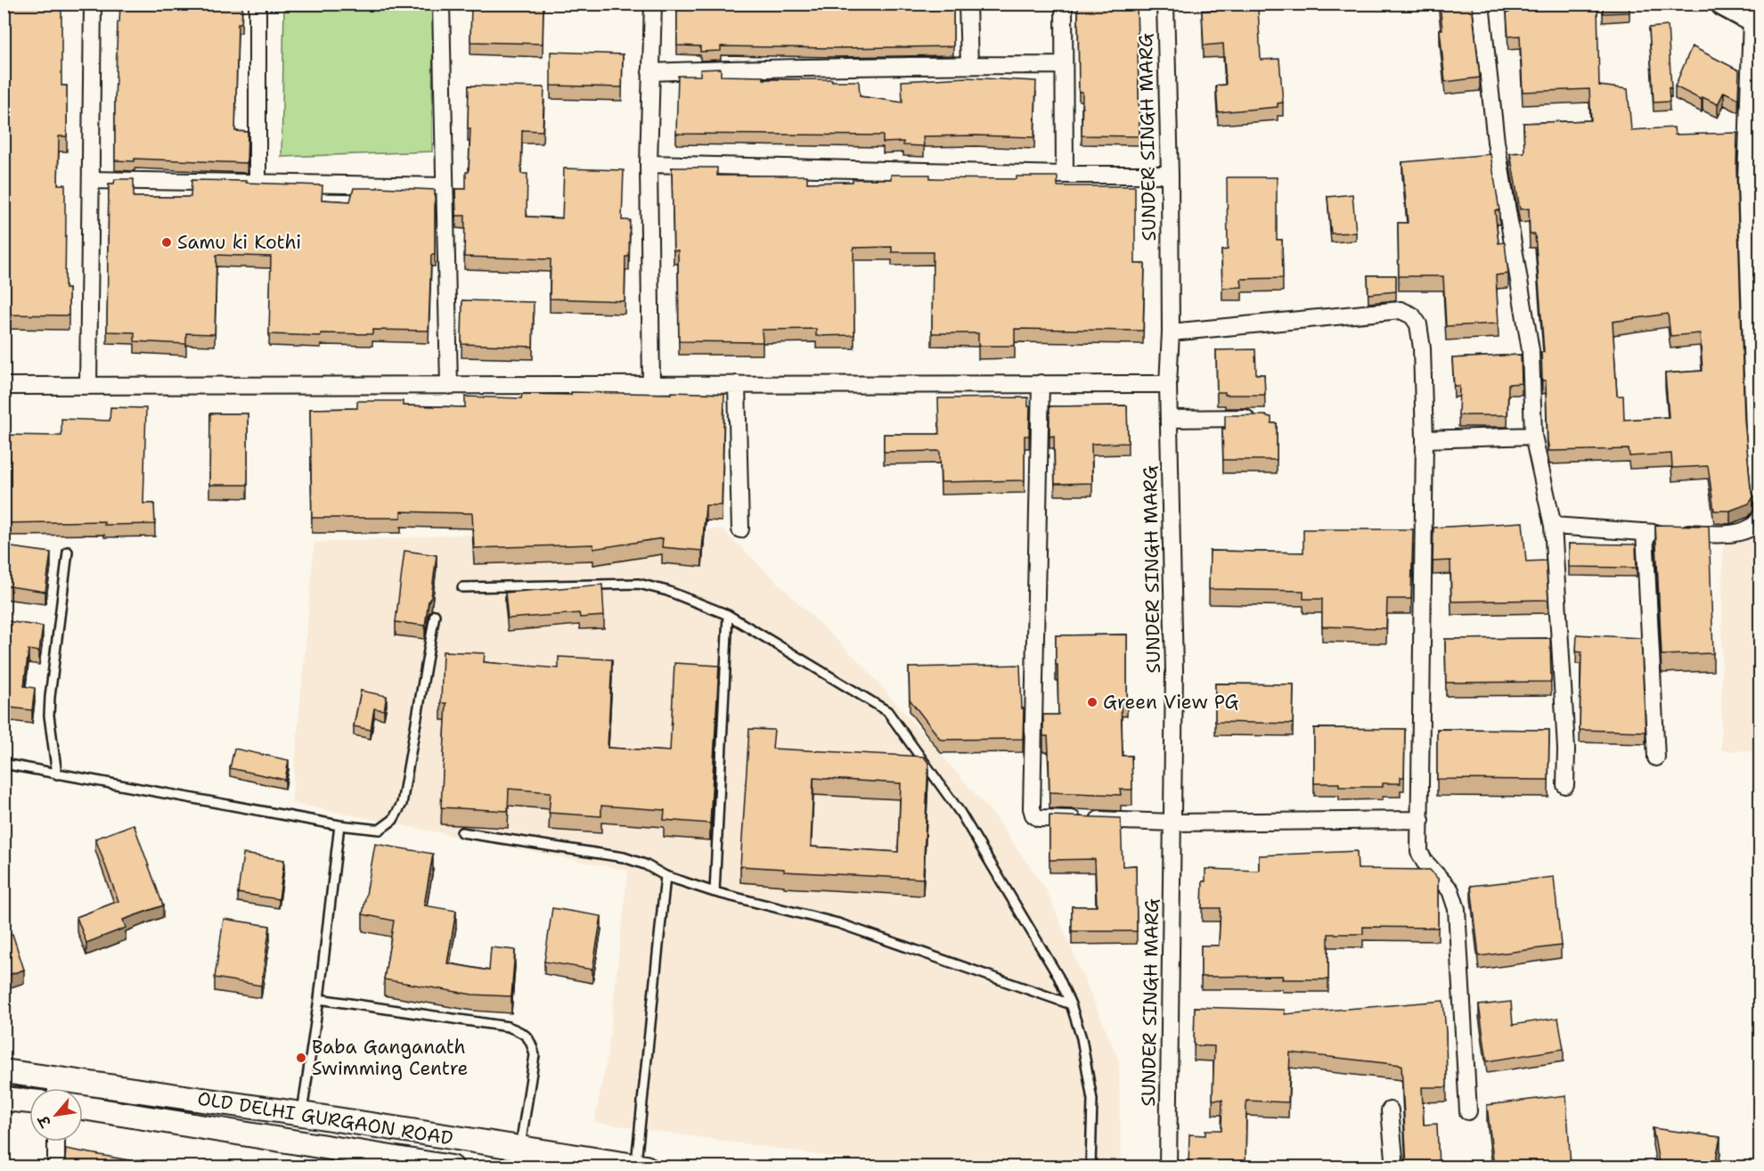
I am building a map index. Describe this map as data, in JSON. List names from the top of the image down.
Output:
{
  "streets": {
    "main road": ["OLD DELHI GURGAON ROAD"],
    "street": ["SUNDER SINGH MARG"]
  },
  "places": ["Samu ki Kothi", "Green View PG", "Baba Ganganath Swimming Centre"],
  "north": "bottom left"
}
